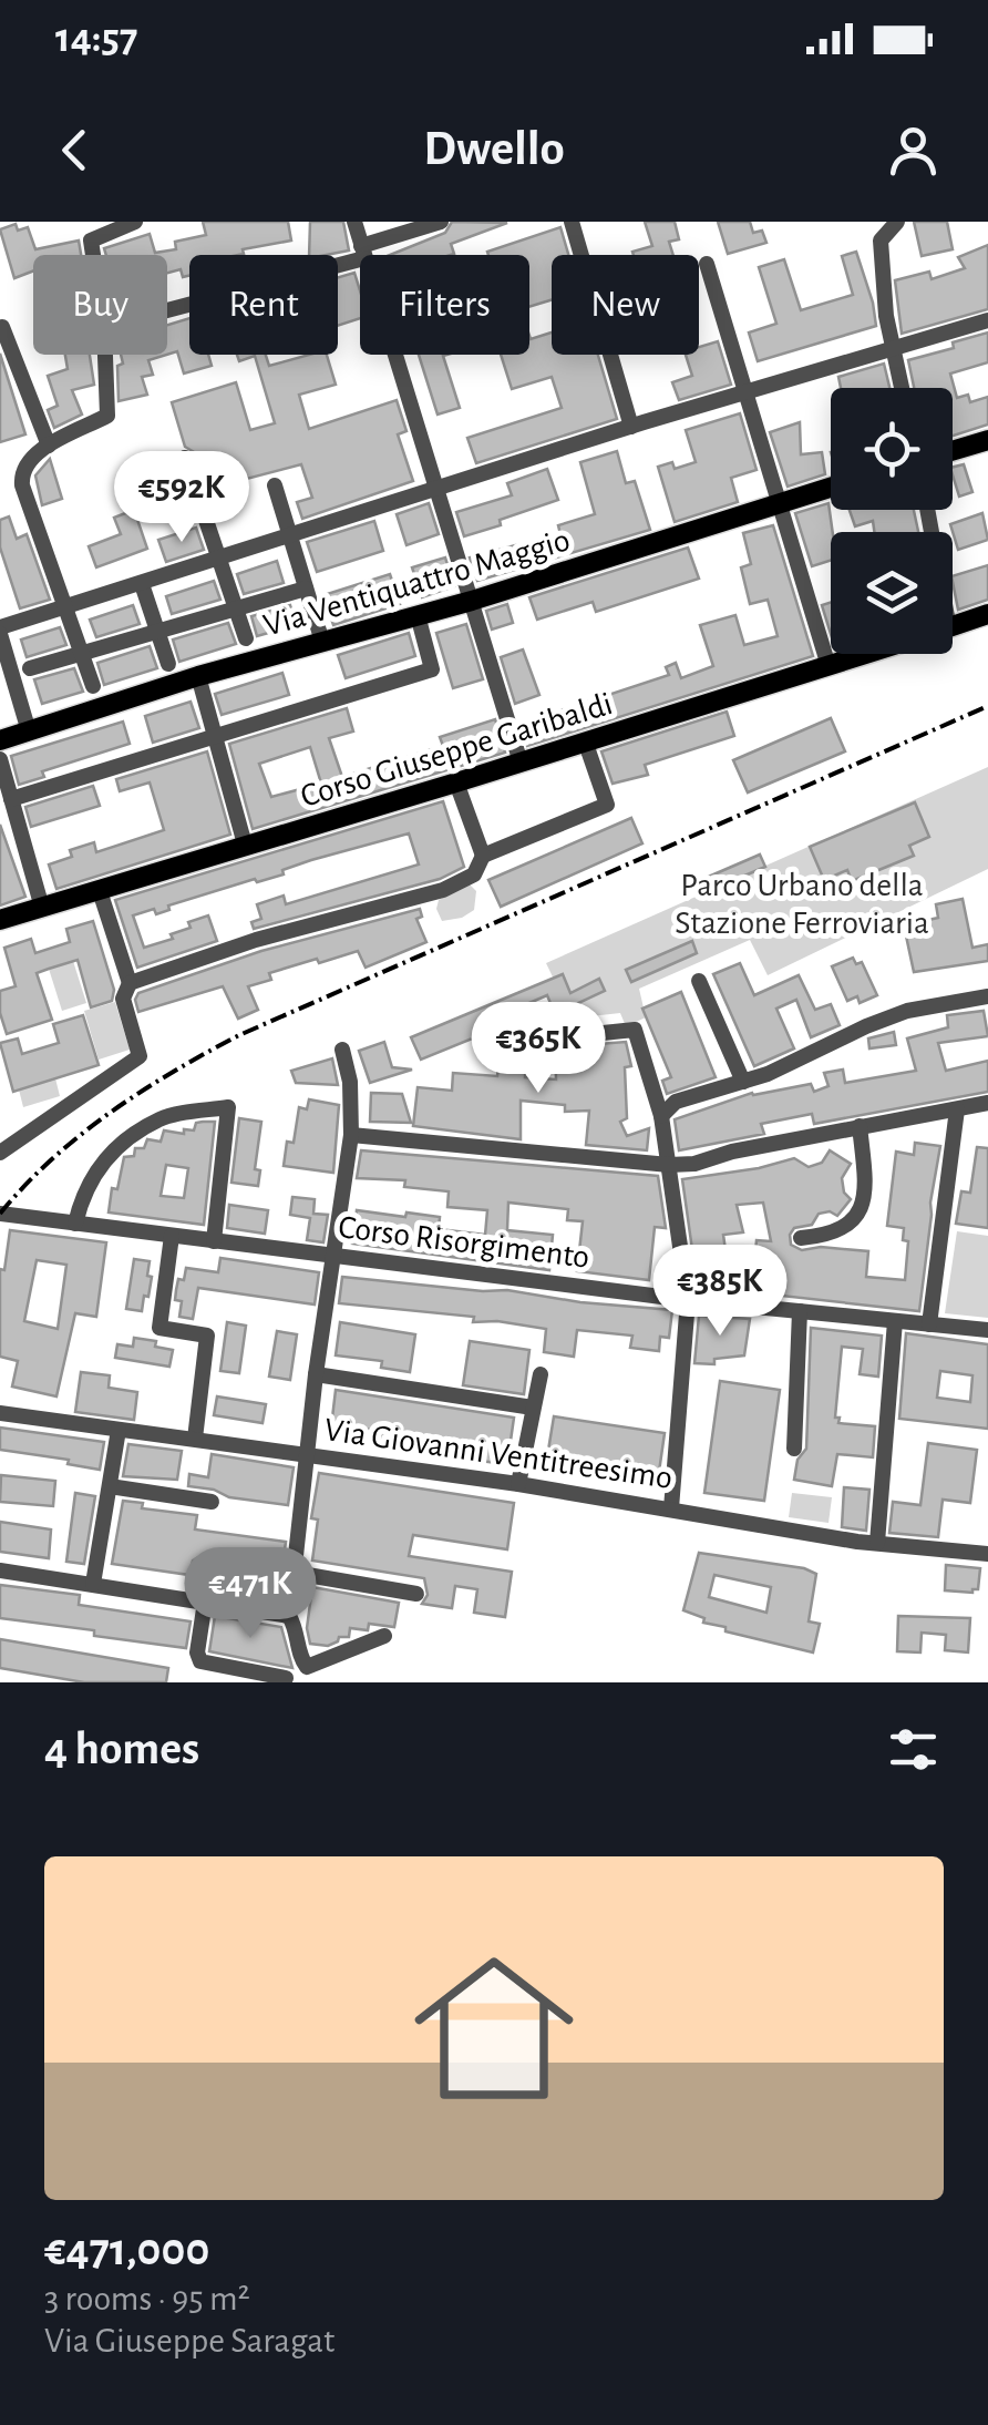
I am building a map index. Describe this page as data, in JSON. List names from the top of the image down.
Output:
{
  "streets": {
    "main road": ["Via Ventiquattro Maggio", "Corso Giuseppe Garibaldi"],
    "street": ["Corso Risorgimento", "Via Giovanni Ventitreesimo"]
  },
  "parks": ["Parco Urbano della Stazione Ferroviaria"],
  "page": {
    "status": "14:57",
    "header": "Dwello",
    "chip": [
      "Buy",
      "Rent",
      "Filters",
      "New"
    ],
    "price": [
      "€592K",
      "€365K",
      "€385K",
      "€471K"
    ],
    "heading": "4 homes",
    "list": [
      {
        "name": "€471,000",
        "note": "3 rooms · 95 m² · Via Giuseppe Saragat"
      }
    ]
  }
}
